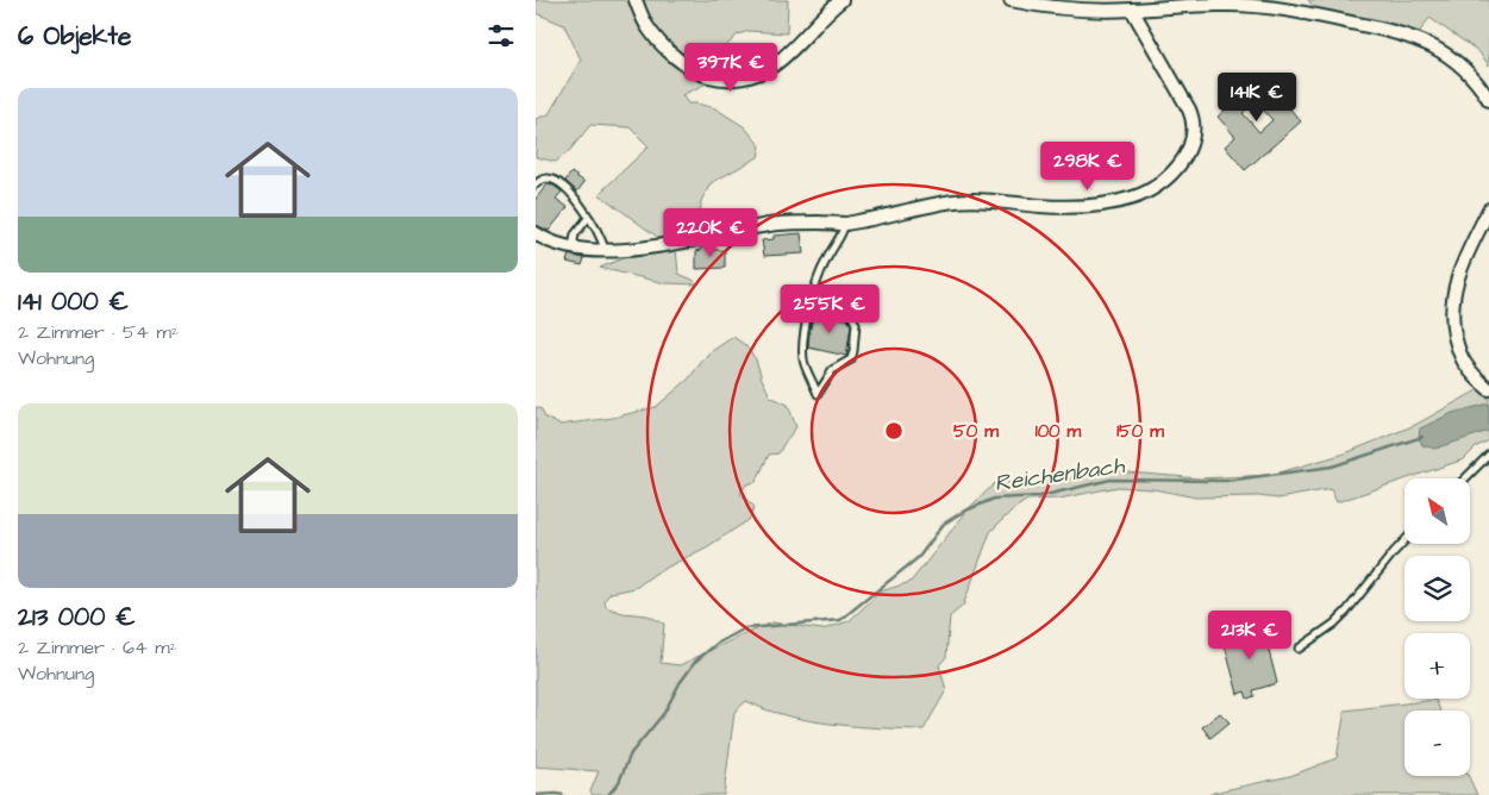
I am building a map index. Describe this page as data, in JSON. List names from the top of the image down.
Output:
{
  "water": ["Reichenbach"],
  "north": "top left",
  "page": {
    "heading": "6 Objekte",
    "price": [
      "397K €",
      "141K €",
      "298K €",
      "220K €",
      "255K €",
      "213K €"
    ],
    "list": [
      {
        "name": "141 000 €",
        "note": "2 Zimmer · 54 m² · Wohnung"
      },
      {
        "name": "213 000 €",
        "note": "2 Zimmer · 64 m² · Wohnung"
      }
    ],
    "map_buttons": ["+", "−"]
  },
  "rings": ["50 m", "100 m", "150 m"]
}
